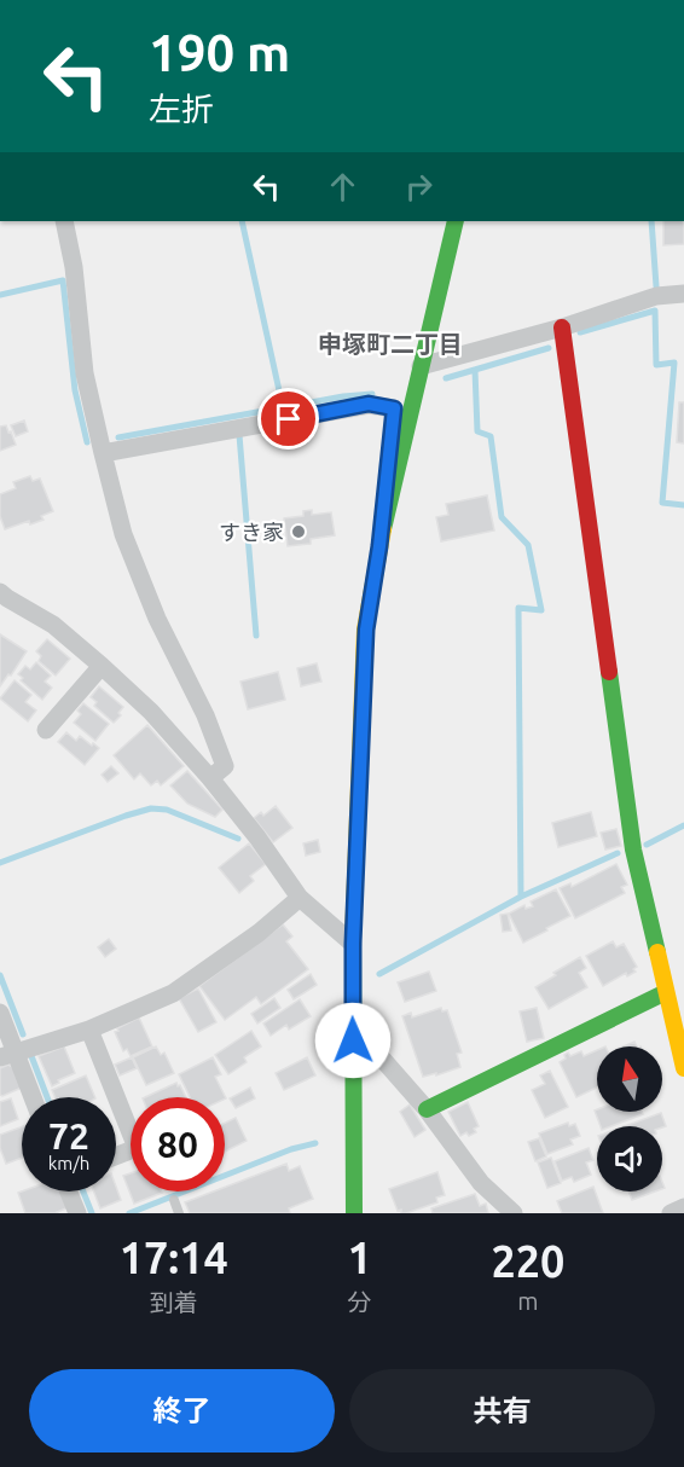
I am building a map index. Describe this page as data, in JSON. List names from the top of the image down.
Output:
{
  "districts": ["申塚町二丁目"],
  "places": ["すき家"],
  "north": "top",
  "page": {
    "turn": ["190 m", "左折"],
    "speed": "72 km/h",
    "limit": "80",
    "eta": [
      "17:14",
      "到着",
      "1",
      "分",
      "220",
      "m"
    ],
    "buttons": ["終了", "共有"]
  }
}
